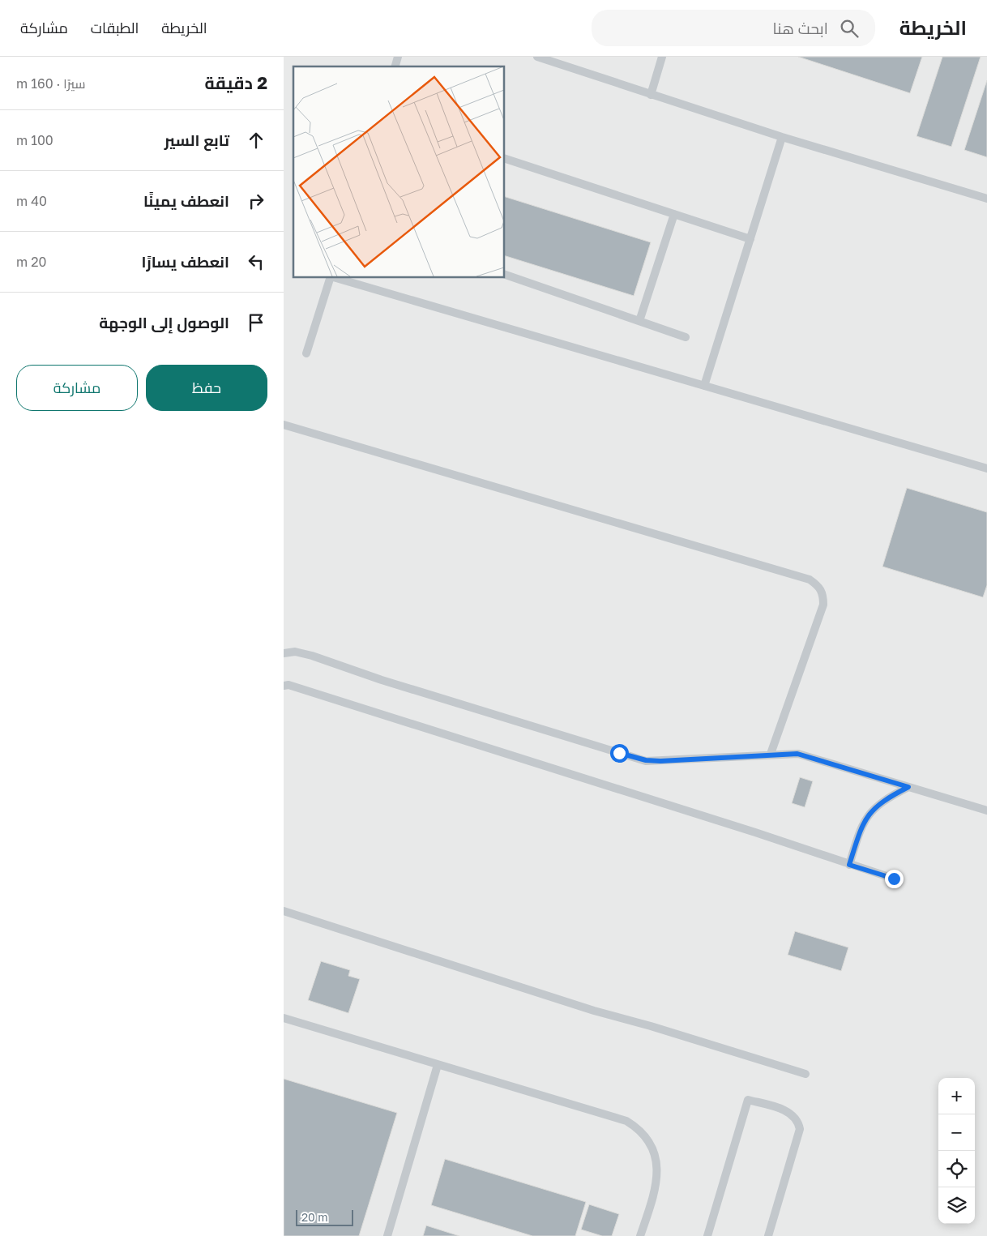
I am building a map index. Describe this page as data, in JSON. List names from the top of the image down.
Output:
{
  "scale_bar": "20 m",
  "page": {
    "header": "الخريطة",
    "search": "ابحث هنا",
    "nav": ["الخريطة", "الطبقات", "مشاركة"],
    "heading": ["2 دقيقة", "سيرًا · 160 m"],
    "list": [
      ["تابع السير", "100 m"],
      ["انعطف يمينًا", "40 m"],
      ["انعطف يسارًا", "20 m"],
      "الوصول إلى الوجهة"
    ],
    "buttons": ["حفظ", "مشاركة"],
    "map_buttons": ["+", "−"],
    "scale": "20 m"
  }
}
